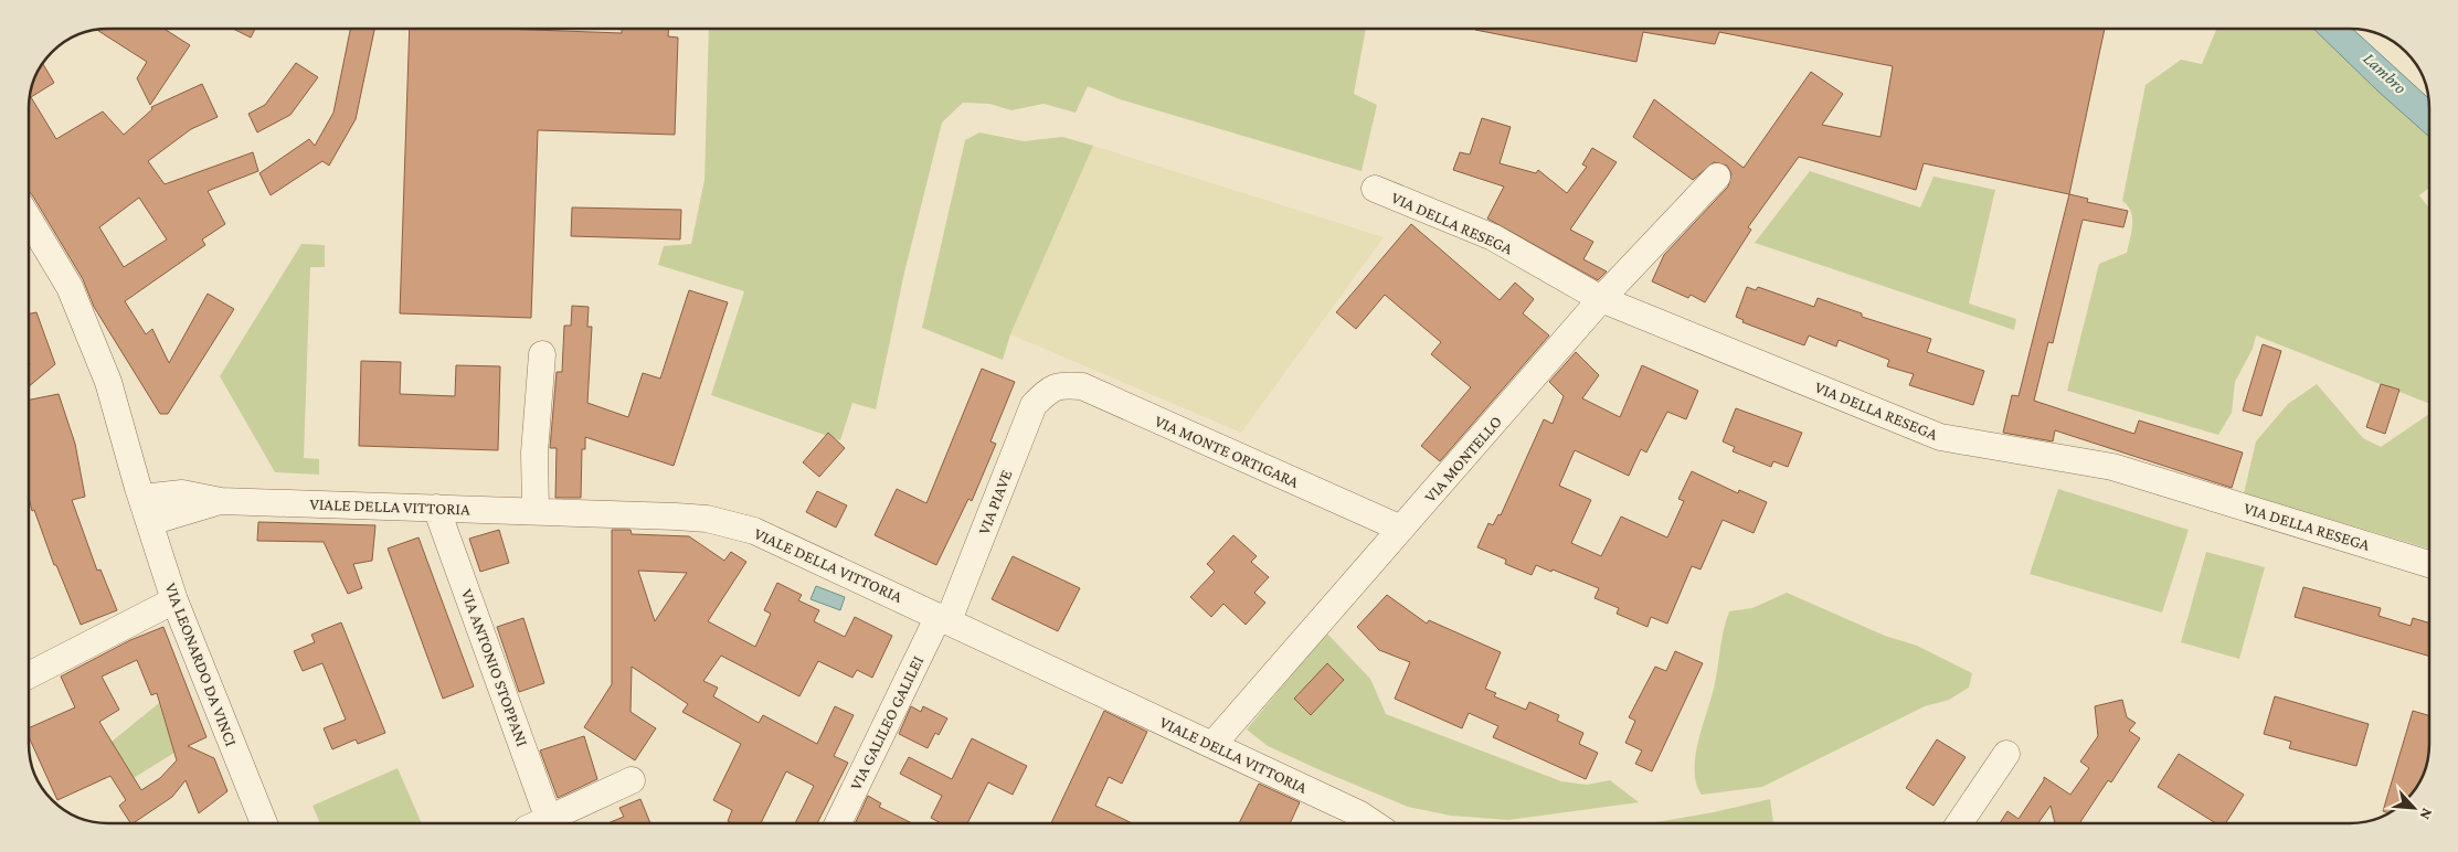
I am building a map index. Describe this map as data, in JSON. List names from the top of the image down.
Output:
{
  "streets": {
    "street": [
      "VIA DELLA RESEGA",
      "VIA MONTE ORTIGARA",
      "VIA MONTELLO",
      "VIA PIAVE",
      "VIALE DELLA VITTORIA",
      "VIA LEONARDO DA VINCI",
      "VIA ANTONIO STOPPANI",
      "VIA GALILEO GALILEI"
    ]
  },
  "crossings": [
    ["VIA DELLA RESEGA", "VIA MONTELLO"],
    ["VIA MONTE ORTIGARA", "VIA MONTELLO"],
    ["VIA MONTE ORTIGARA", "VIA PIAVE"],
    ["VIA MONTELLO", "VIALE DELLA VITTORIA"],
    ["VIA PIAVE", "VIALE DELLA VITTORIA"],
    ["VIA PIAVE", "VIA GALILEO GALILEI"],
    ["VIALE DELLA VITTORIA", "VIA LEONARDO DA VINCI"],
    ["VIALE DELLA VITTORIA", "VIA ANTONIO STOPPANI"],
    ["VIALE DELLA VITTORIA", "VIA GALILEO GALILEI"]
  ],
  "water": ["Lambro"],
  "north": "bottom right"
}
